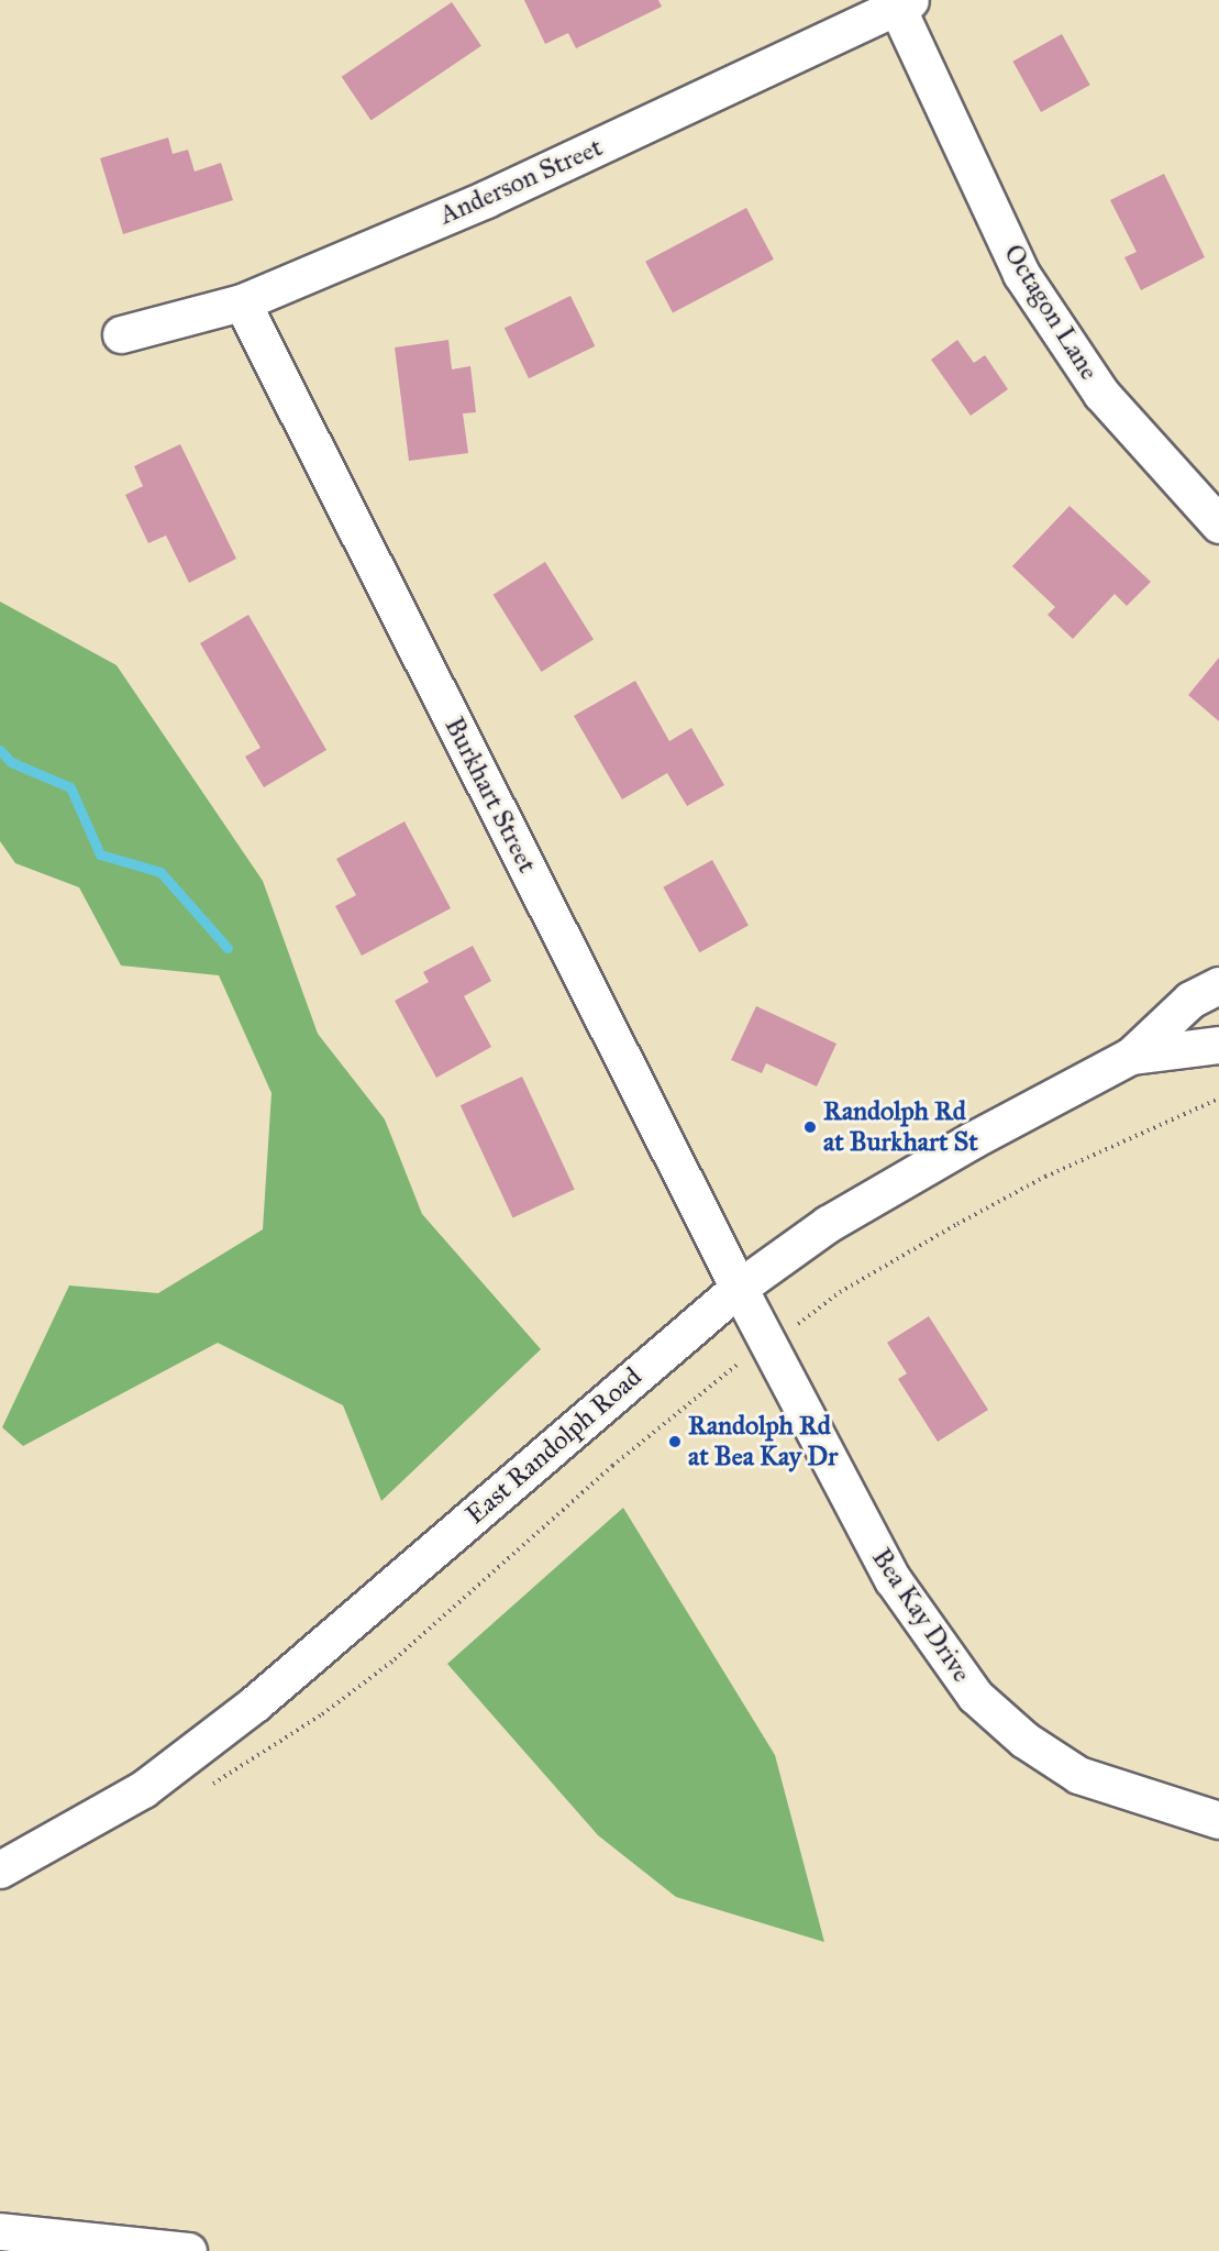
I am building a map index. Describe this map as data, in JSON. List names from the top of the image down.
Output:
{
  "streets": {
    "street": [
      "Anderson Street",
      "Octagon Lane",
      "Burkhart Street",
      "East Randolph Road",
      "Bea Kay Drive"
    ]
  },
  "crossings": [
    ["Anderson Street", "Octagon Lane"],
    ["Anderson Street", "Burkhart Street"],
    ["Burkhart Street", "East Randolph Road"],
    ["Burkhart Street", "Bea Kay Drive"],
    ["East Randolph Road", "Bea Kay Drive"]
  ],
  "places": ["Randolph Rd at Burkhart St", "Randolph Rd at Bea Kay Dr"]
}
